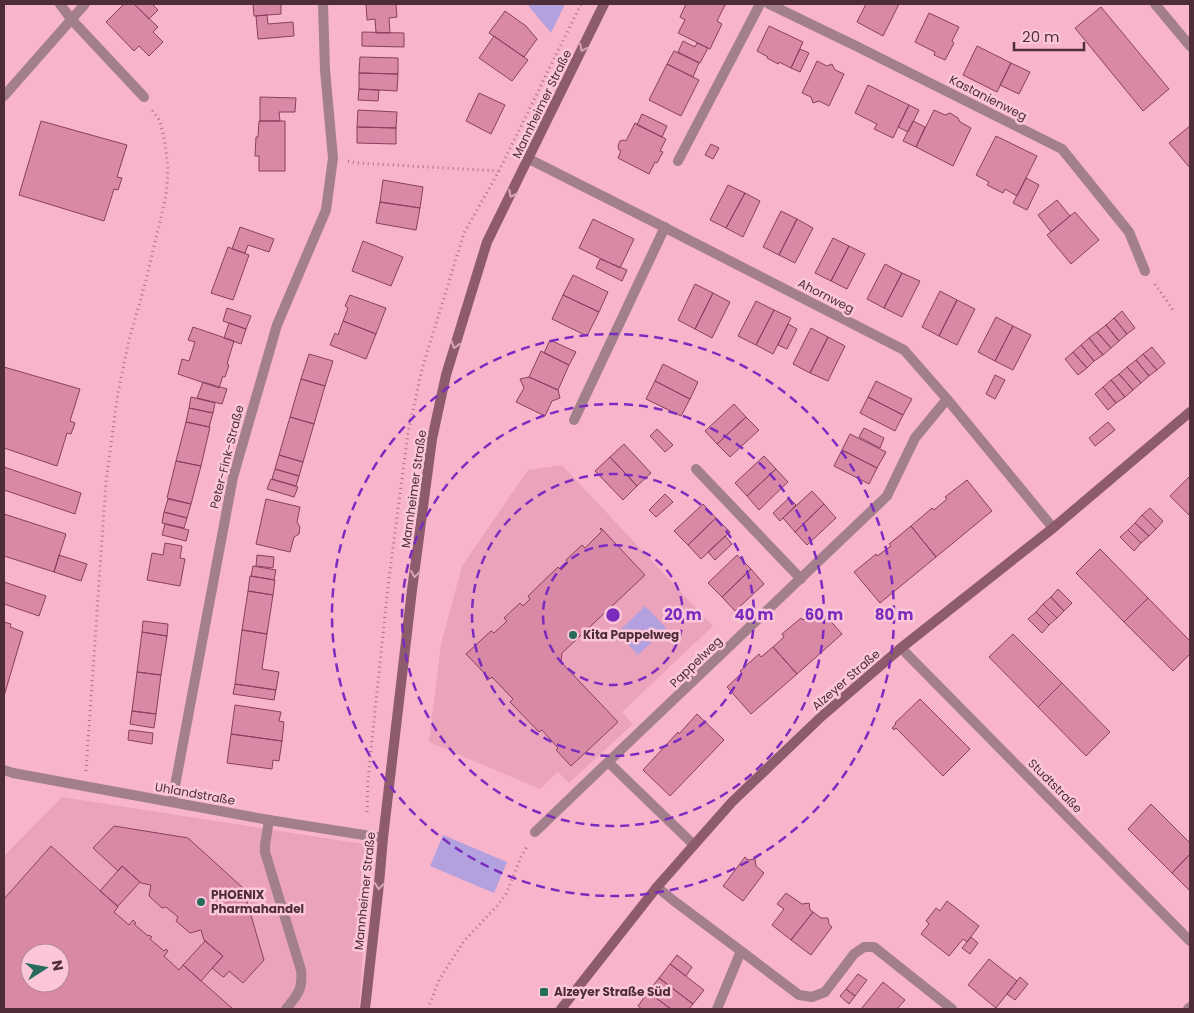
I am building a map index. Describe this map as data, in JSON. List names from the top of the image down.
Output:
{
  "streets": {
    "street": [
      "Kastanienweg",
      "Mannheimer Straße",
      "Ahornweg",
      "Peter-Fink-Straße",
      "Pappelweg",
      "Alzeyer Straße",
      "Studtstraße",
      "Uhlandstraße"
    ]
  },
  "crossings": [
    ["Mannheimer Straße", "Ahornweg"],
    ["Mannheimer Straße", "Uhlandstraße"],
    ["Ahornweg", "Pappelweg"],
    ["Ahornweg", "Alzeyer Straße"],
    ["Peter-Fink-Straße", "Uhlandstraße"],
    ["Alzeyer Straße", "Studtstraße"]
  ],
  "one_way": ["Mannheimer Straße"],
  "places": {
    "other": ["Kita Pappelweg", "PHOENIX Pharmahandel"],
    "transit": ["Alzeyer Straße Süd"]
  },
  "scale_bar": "20 m",
  "north": "right",
  "rings": [
    "20 m",
    "40 m",
    "60 m",
    "80 m"
  ]
}
